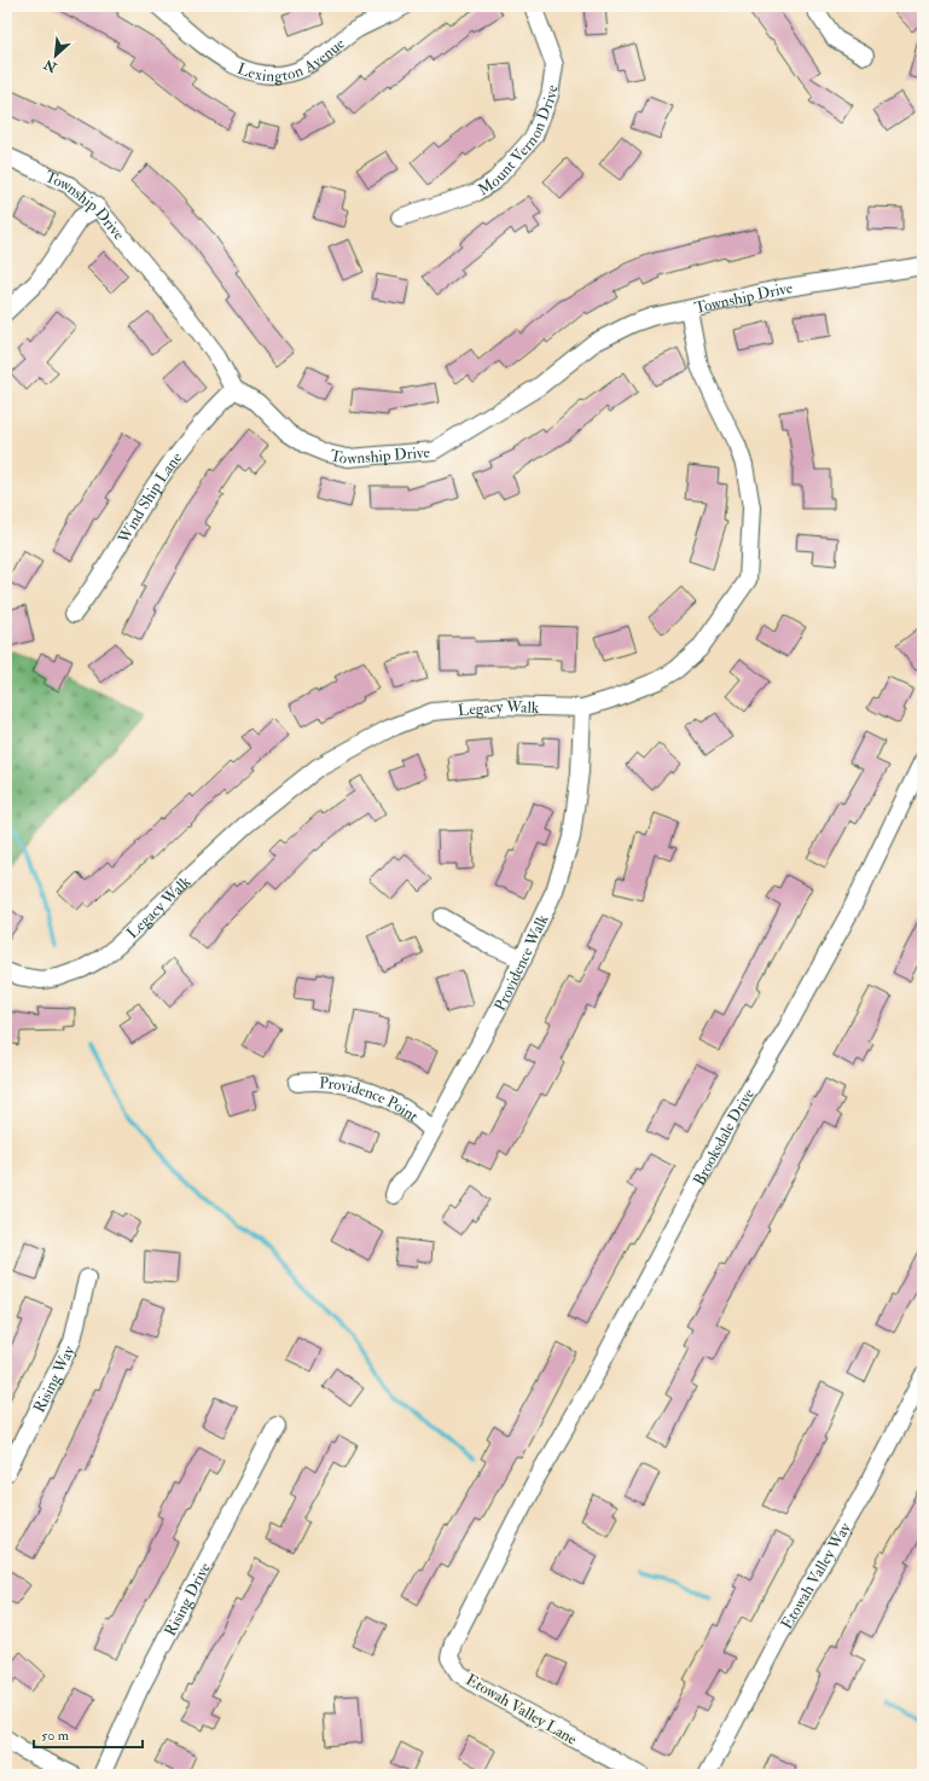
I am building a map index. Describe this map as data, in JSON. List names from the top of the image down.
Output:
{
  "streets": {
    "street": [
      "Lexington Avenue",
      "Mount Vernon Drive",
      "Township Drive",
      "Wind Ship Lane",
      "Legacy Walk",
      "Providence Walk",
      "Providence Point",
      "Brooksdale Drive",
      "Rising Way",
      "Etowah Valley Way",
      "Rising Drive",
      "Etowah Valley Lane"
    ]
  },
  "crossings": [
    ["Township Drive", "Wind Ship Lane"],
    ["Township Drive", "Legacy Walk"],
    ["Legacy Walk", "Providence Walk"],
    ["Providence Walk", "Providence Point"],
    ["Brooksdale Drive", "Etowah Valley Lane"]
  ],
  "scale_bar": "50 m",
  "north": "bottom left"
}
